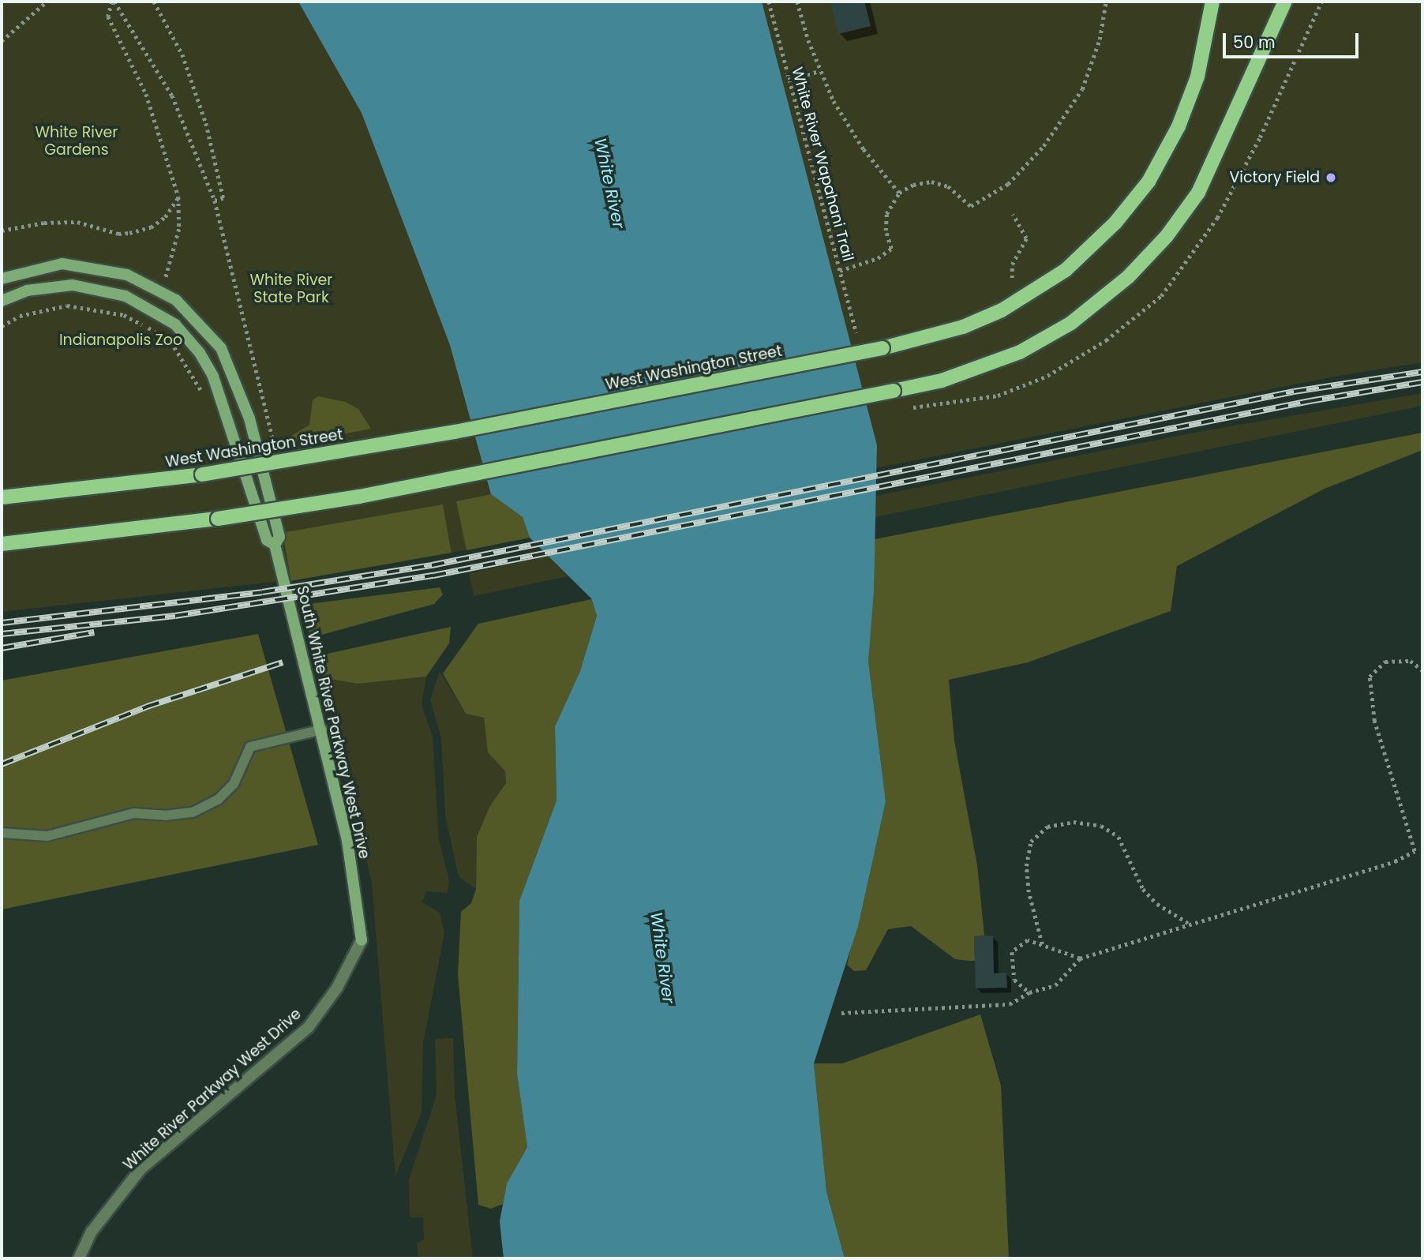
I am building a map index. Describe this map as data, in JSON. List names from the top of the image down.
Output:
{
  "streets": {
    "main road": ["West Washington Street"],
    "street": ["South White River Parkway West Drive", "White River Parkway West Drive"],
    "path": ["White River Wapahani Trail"]
  },
  "crossings": [
    ["South White River Parkway West Drive", "White River Parkway West Drive"]
  ],
  "water": ["White River"],
  "parks": ["White River Gardens", "White River State Park", "Indianapolis Zoo"],
  "places": ["Victory Field"],
  "scale_bar": "50 m"
}
